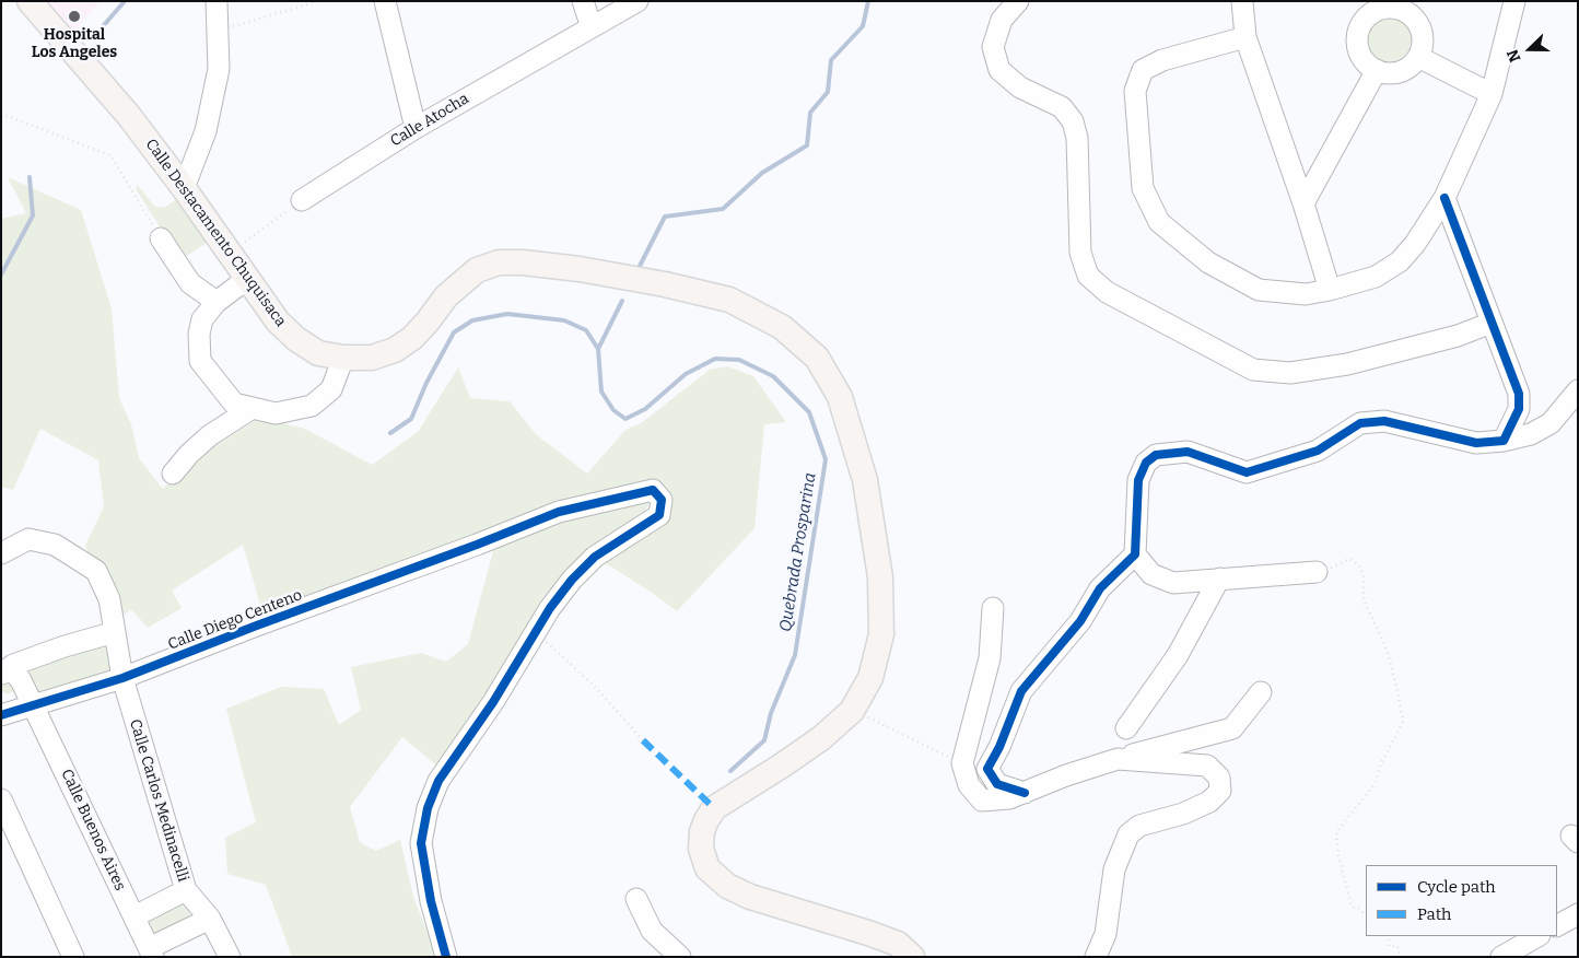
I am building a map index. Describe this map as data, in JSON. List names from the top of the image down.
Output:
{
  "streets": {
    "main road": ["Calle Destacamento Chuquisaca"],
    "street": [
      "Calle Atocha",
      "Calle Diego Centeno",
      "Calle Carlos Medinacelli",
      "Calle Buenos Aires"
    ]
  },
  "crossings": [
    ["Calle Diego Centeno", "Calle Carlos Medinacelli"],
    ["Calle Diego Centeno", "Calle Buenos Aires"]
  ],
  "water": ["Quebrada Prosparina"],
  "places": ["Hospital Los Angeles"],
  "legend": ["Cycle path", "Path"],
  "north": "left"
}
